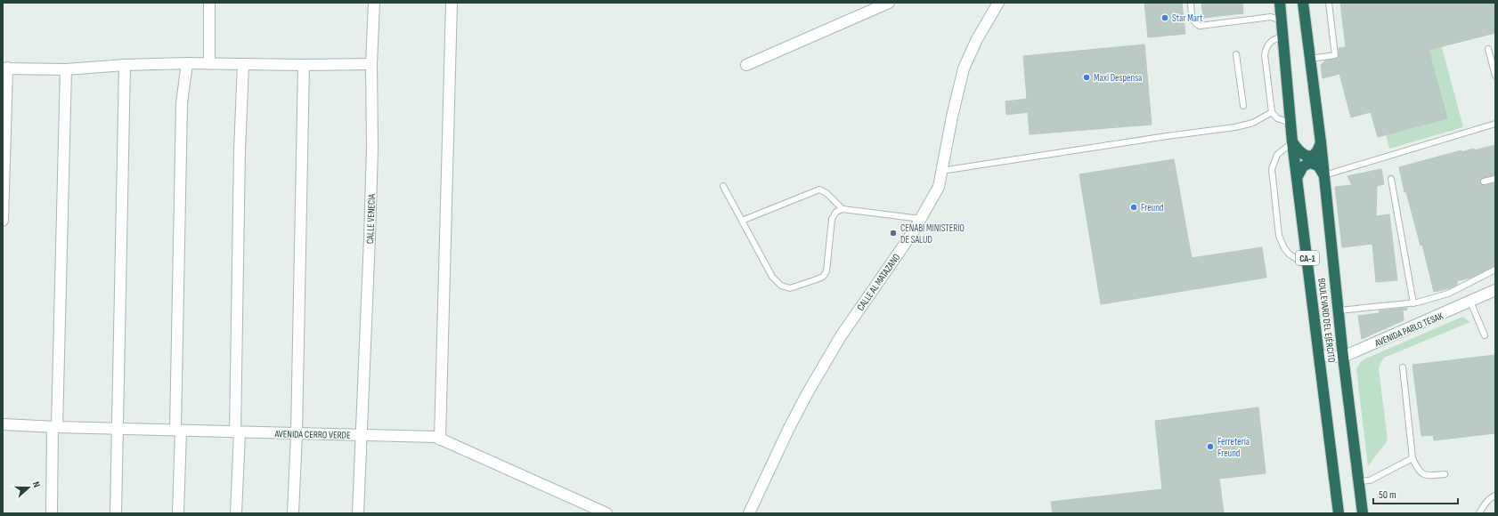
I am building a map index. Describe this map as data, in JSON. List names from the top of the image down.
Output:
{
  "streets": {
    "highway": ["CA-1", "BOULEVARD DEL EJÉRCITO"],
    "street": [
      "CALLE VENECIA",
      "CALLE AL MATAZANO",
      "AVENIDA PABLO TESAK",
      "AVENIDA CERRO VERDE"
    ]
  },
  "crossings": [
    ["CALLE VENECIA", "AVENIDA CERRO VERDE"],
    ["BOULEVARD DEL EJÉRCITO", "AVENIDA PABLO TESAK"]
  ],
  "places": [
    "Star Mart",
    "Maxi Despensa",
    "Freund",
    "CENABI MINISTERIO DE SALUD",
    "Ferretería Freund"
  ],
  "scale_bar": "50 m",
  "north": "right"
}
